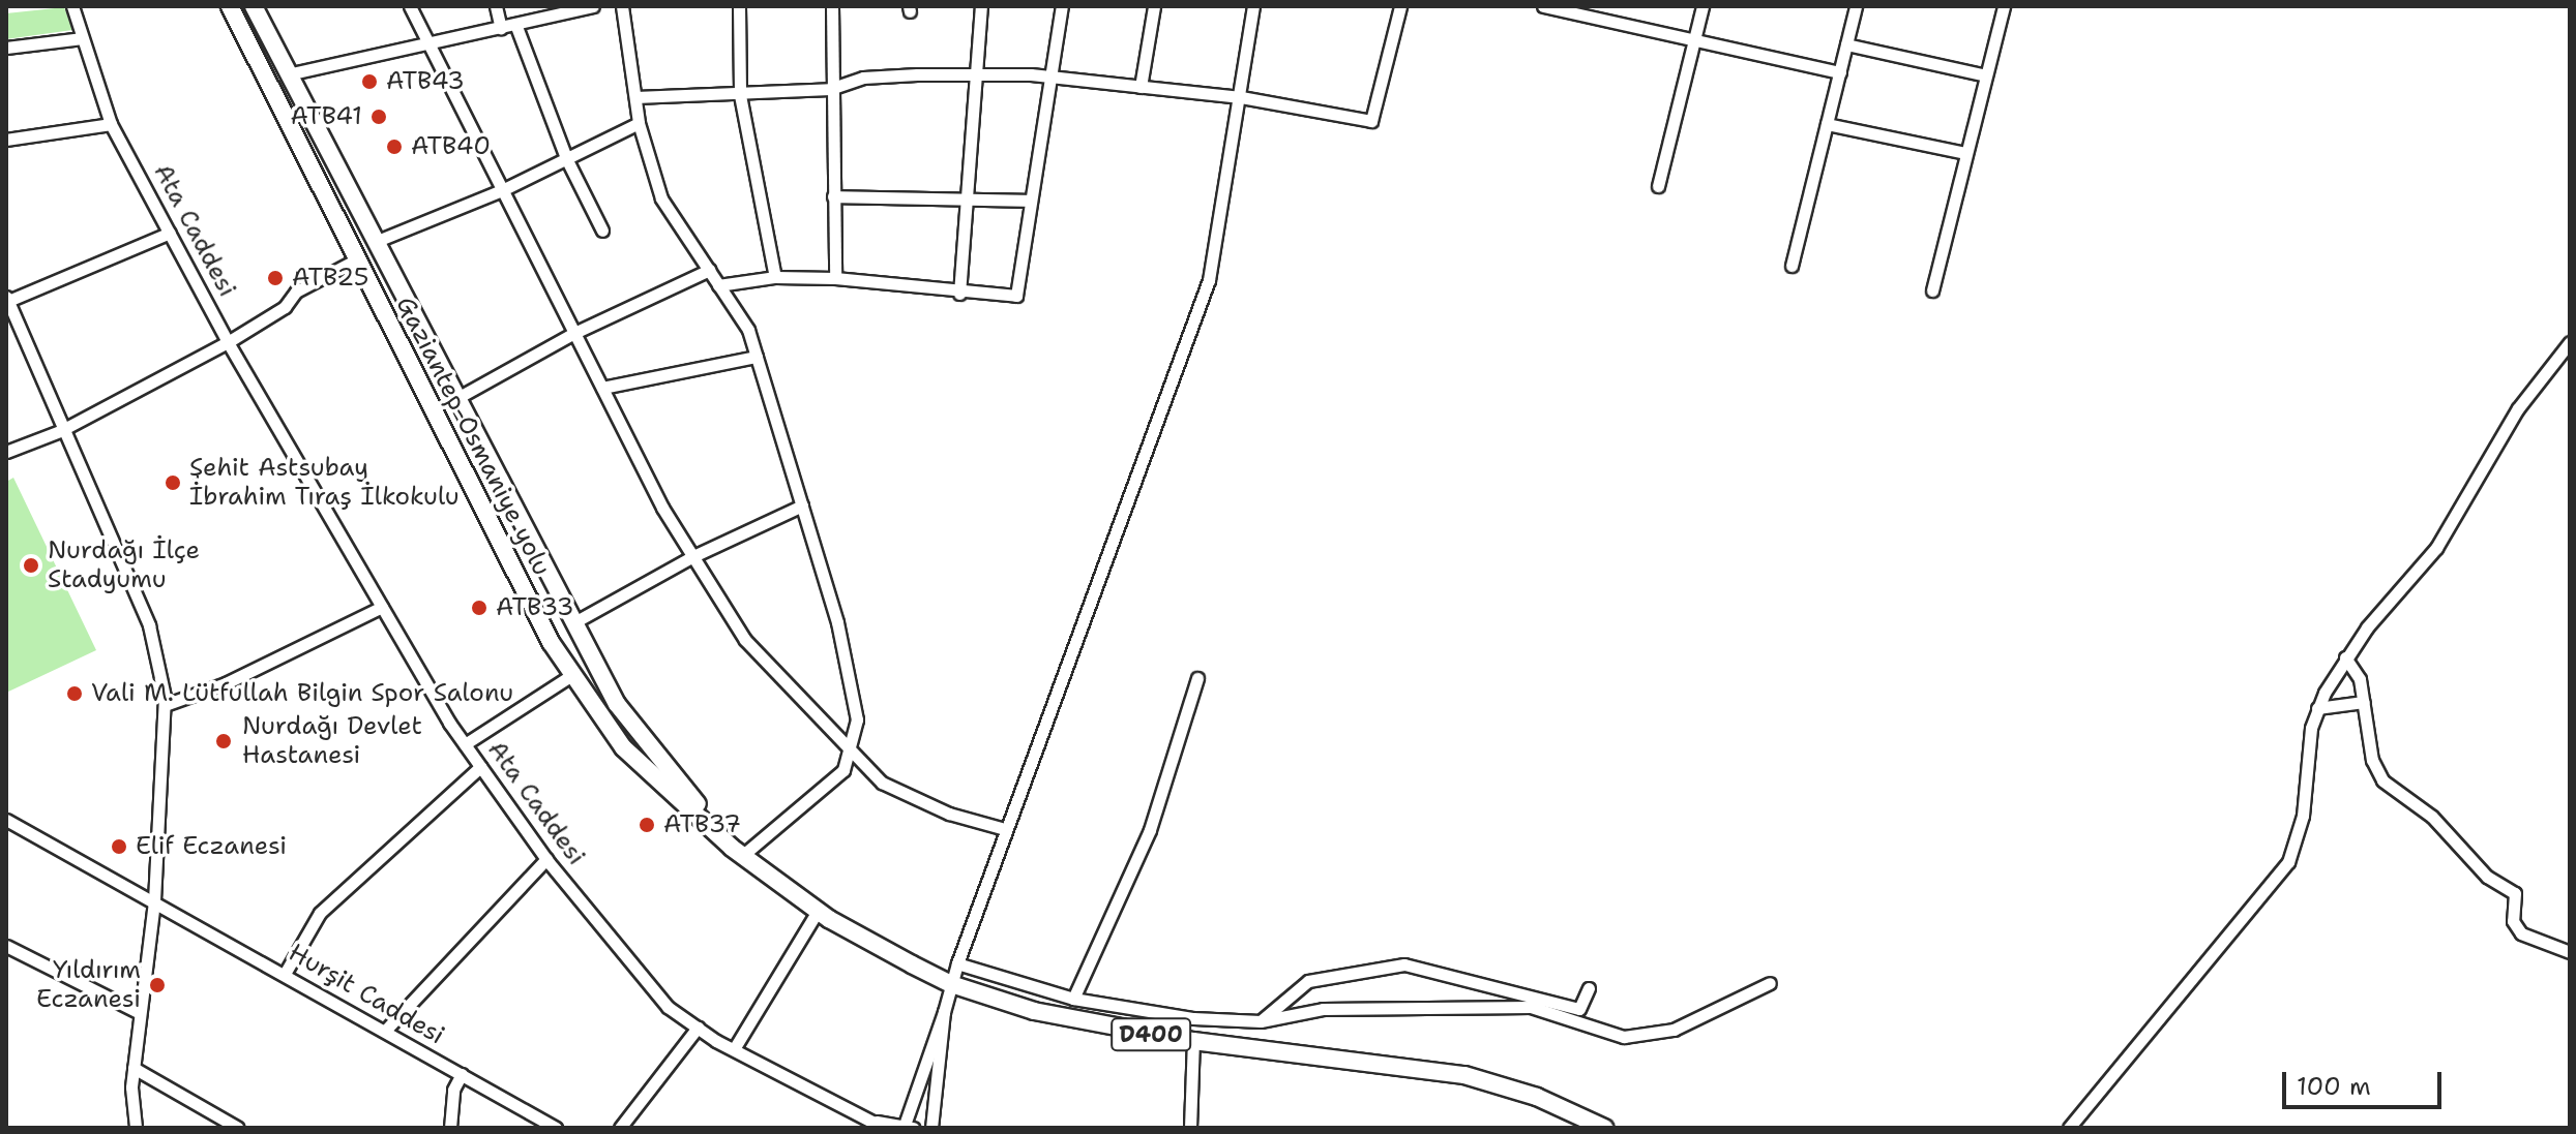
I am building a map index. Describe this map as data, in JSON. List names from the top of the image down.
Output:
{
  "streets": {
    "highway": ["Gaziantep-Osmaniye yolu", "D400"],
    "street": ["Ata Caddesi", "Hurşit Caddesi"]
  },
  "places": [
    "ATB43",
    "ATB41",
    "ATB40",
    "ATB25",
    "Şehit Astsubay İbrahim Tıraş İlkokulu",
    "Nurdağı İlçe Stadyumu",
    "ATB33",
    "Vali M. Lütfullah Bilgin Spor Salonu",
    "Nurdağı Devlet Hastanesi",
    "ATB37",
    "Elif Eczanesi",
    "Yıldırım Eczanesi"
  ],
  "scale_bar": "100 m"
}
